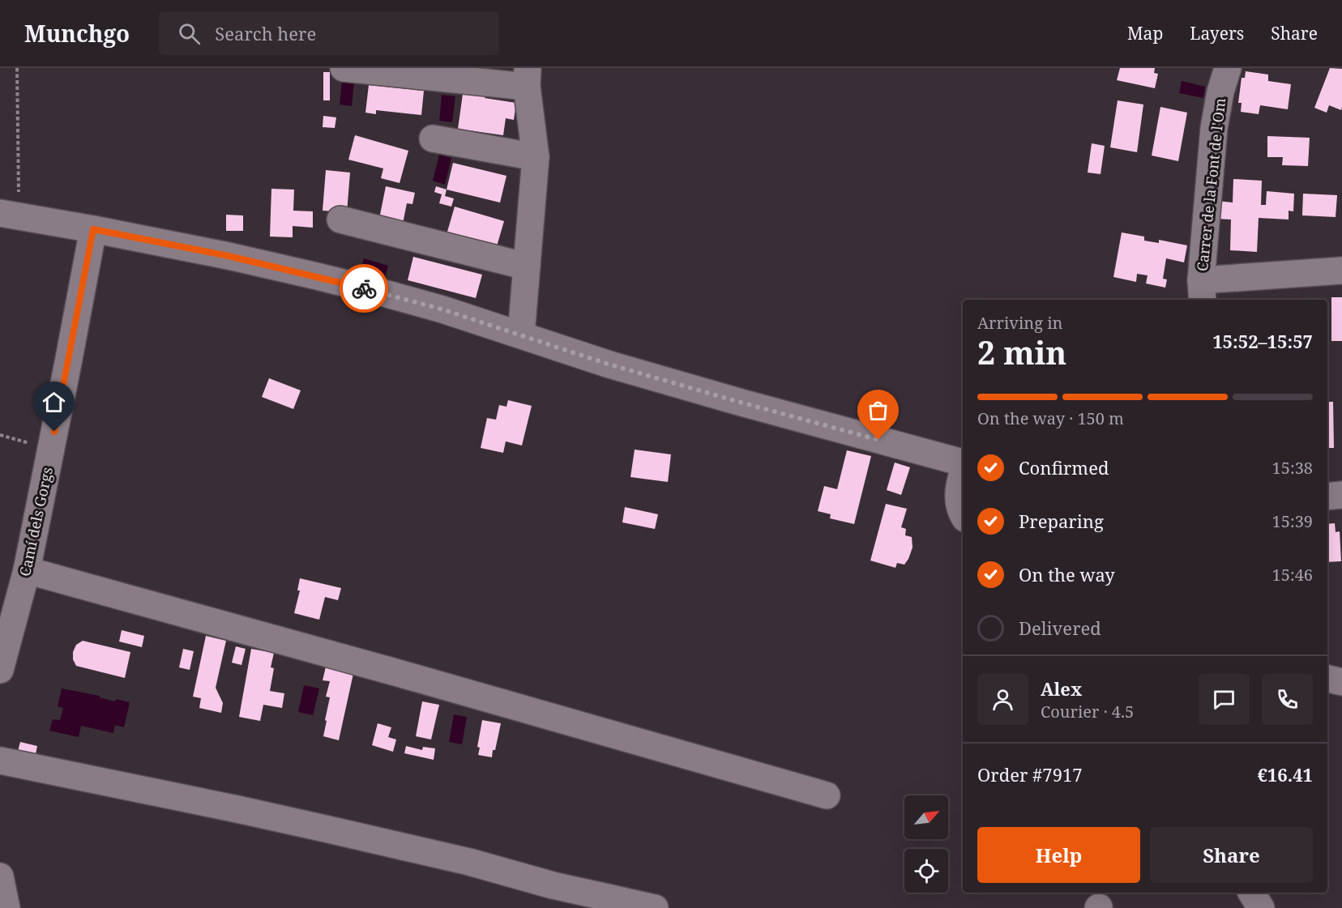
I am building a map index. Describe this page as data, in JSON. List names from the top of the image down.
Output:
{
  "streets": {
    "street": ["Carrer de la Font de l'Om", "Camí dels Gorgs"]
  },
  "north": "top right",
  "page": {
    "header": "Munchgo",
    "search": "Search here",
    "nav": ["Map", "Layers", "Share"],
    "heading": ["2 min", "Arriving in", "15:52–15:57"],
    "panel": [
      "Alex",
      "Courier · 4.5",
      "Order #7917",
      "€16.41"
    ],
    "bar": "On the way · 150 m",
    "list": [
      ["Confirmed", "15:38"],
      ["Preparing", "15:39"],
      ["On the way", "15:46"],
      "Delivered"
    ],
    "buttons": ["Help", "Share"]
  }
}
